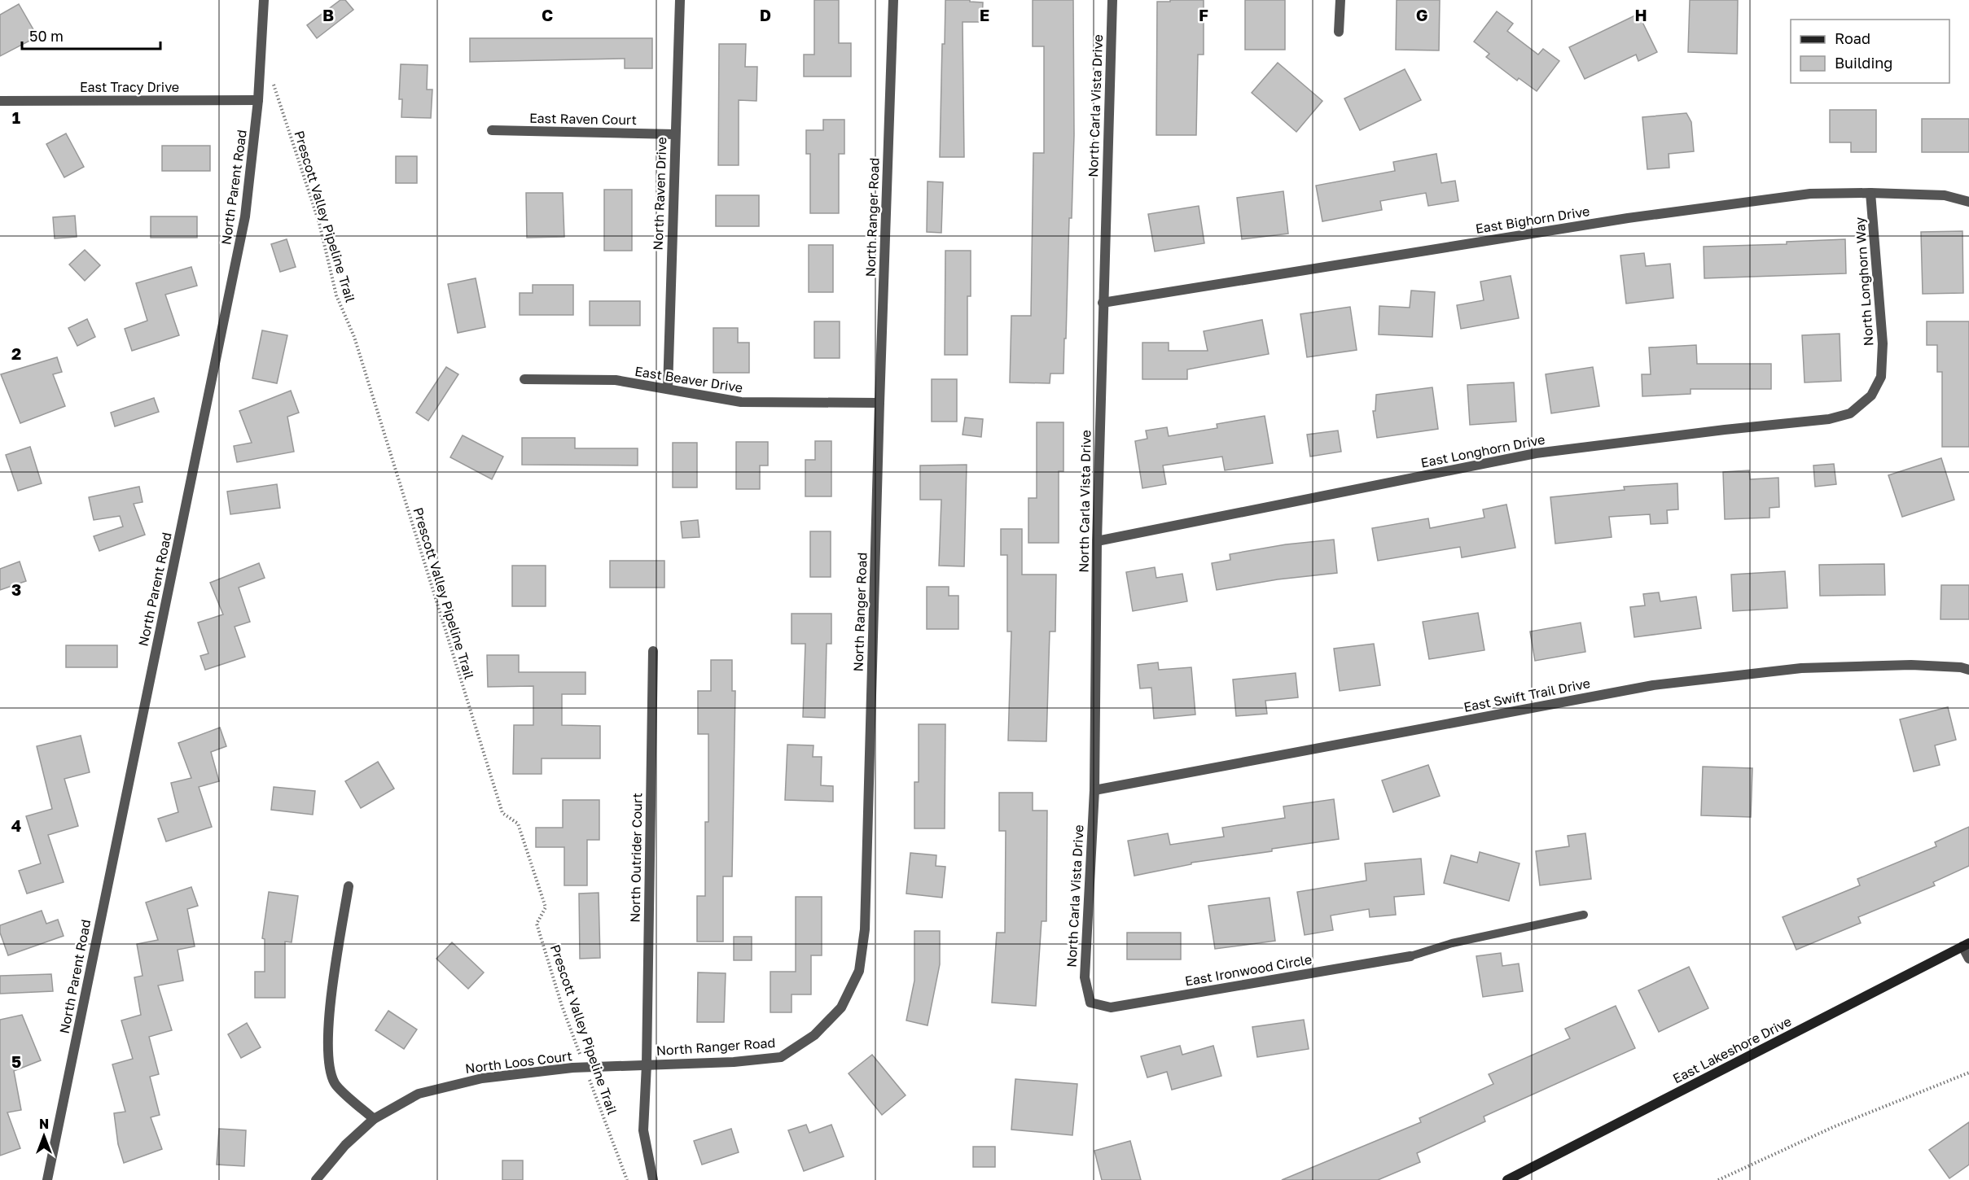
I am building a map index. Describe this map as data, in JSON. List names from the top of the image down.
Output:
{
  "streets": {
    "main road": ["East Lakeshore Drive"],
    "street": [
      "East Tracy Drive",
      "North Carla Vista Drive",
      "East Raven Court",
      "North Parent Road",
      "North Raven Drive",
      "North Ranger Road",
      "East Bighorn Drive",
      "North Longhorn Way",
      "East Beaver Drive",
      "East Longhorn Drive",
      "East Swift Trail Drive",
      "North Outrider Court",
      "East Ironwood Circle",
      "North Loos Court"
    ],
    "path": ["Prescott Valley Pipeline Trail"]
  },
  "crossings": [
    ["East Tracy Drive", "North Parent Road"],
    ["North Carla Vista Drive", "East Bighorn Drive"],
    ["North Carla Vista Drive", "East Longhorn Drive"],
    ["North Carla Vista Drive", "East Swift Trail Drive"],
    ["North Carla Vista Drive", "East Ironwood Circle"],
    ["East Raven Court", "North Raven Drive"],
    ["North Raven Drive", "East Beaver Drive"],
    ["Prescott Valley Pipeline Trail", "North Loos Court"],
    ["North Ranger Road", "East Beaver Drive"],
    ["North Ranger Road", "North Outrider Court"],
    ["North Ranger Road", "North Loos Court"],
    ["East Bighorn Drive", "North Longhorn Way"],
    ["North Longhorn Way", "East Longhorn Drive"],
    ["North Outrider Court", "North Loos Court"]
  ],
  "legend": ["Road", "Building"],
  "scale_bar": "50 m",
  "north": "top",
  "grid": {
    "columns": [
      "B",
      "C",
      "D",
      "E",
      "F",
      "G",
      "H"
    ],
    "rows": [
      "1",
      "2",
      "3",
      "4",
      "5"
    ]
  }
}
